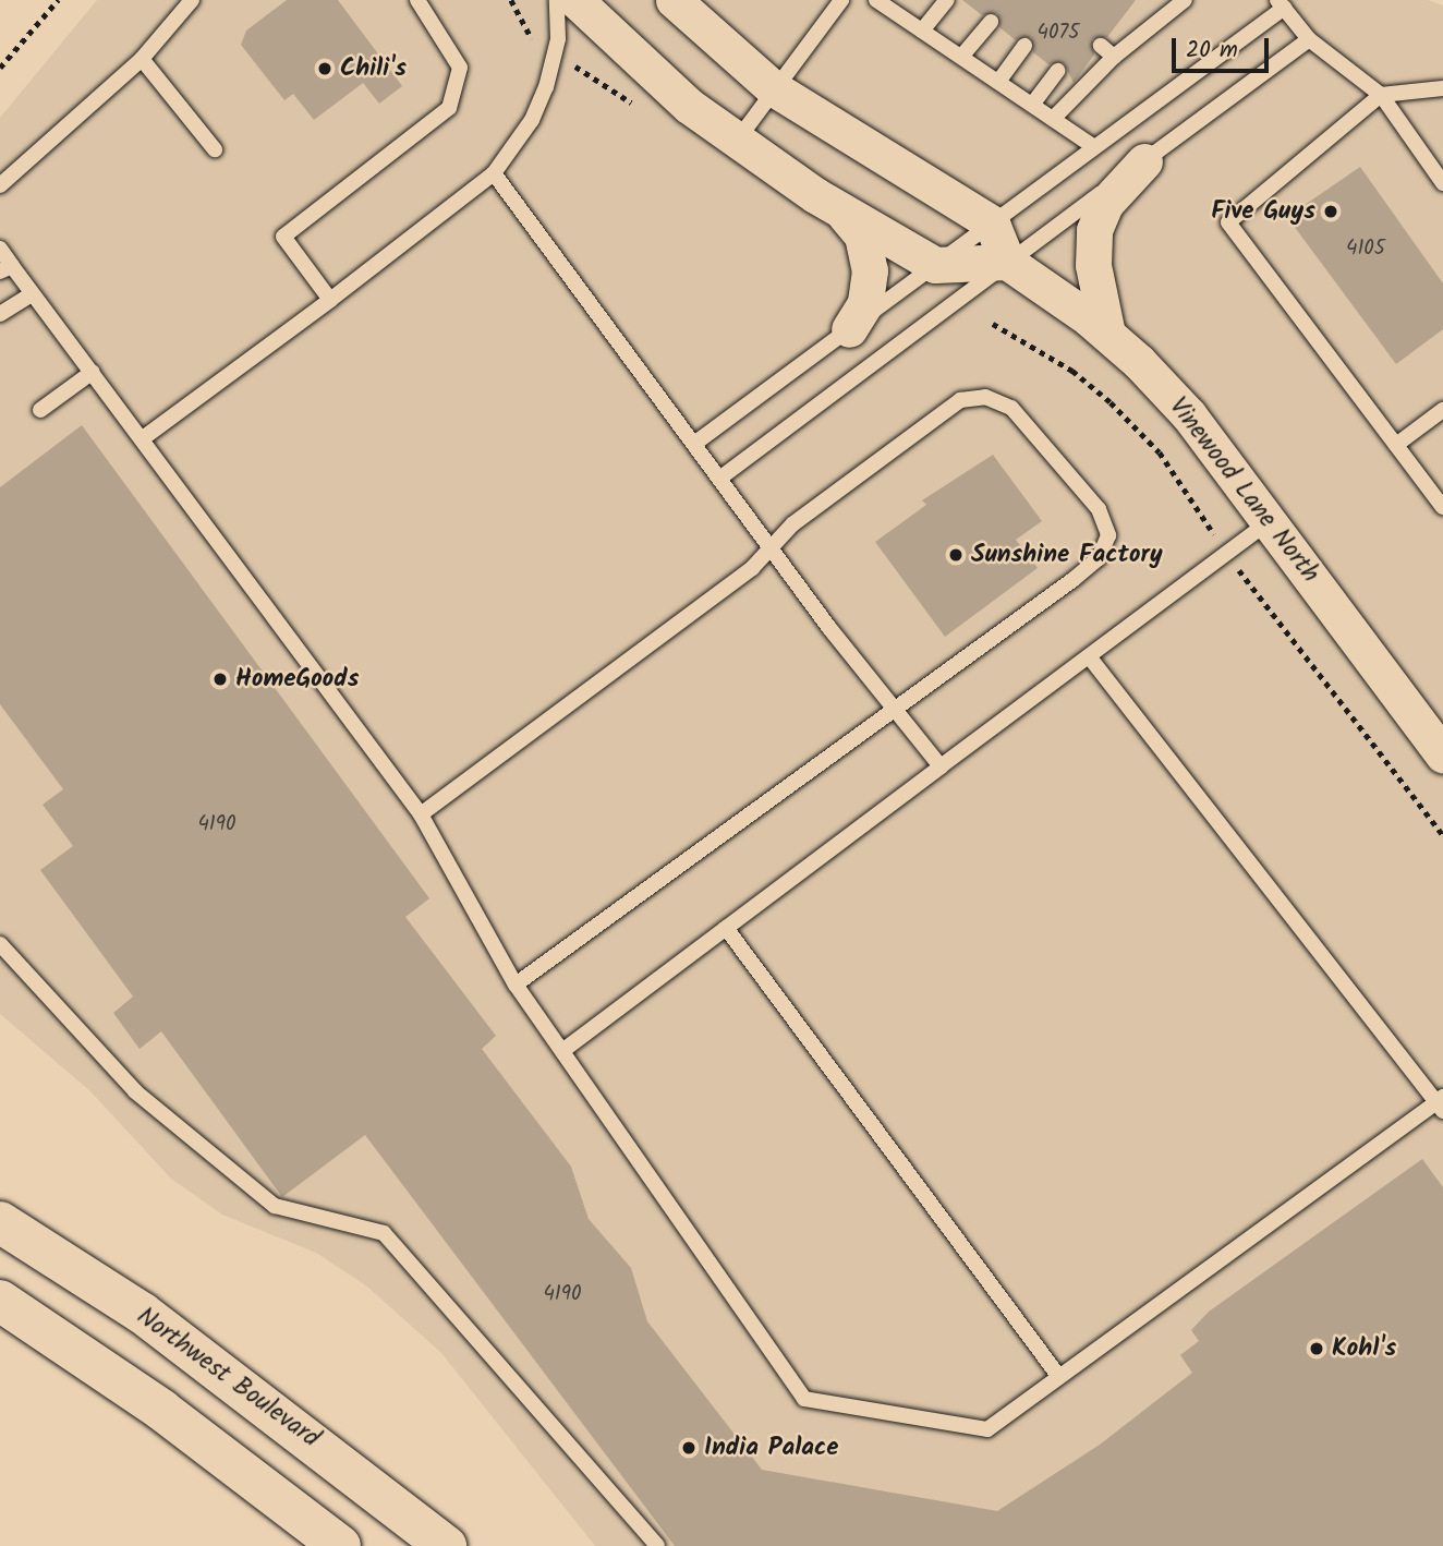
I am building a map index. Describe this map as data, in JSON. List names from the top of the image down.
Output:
{
  "streets": {
    "main road": ["Northwest Boulevard"],
    "street": ["Vinewood Lane North"]
  },
  "places": [
    "Chili's",
    "Five Guys",
    "Sunshine Factory",
    "HomeGoods",
    "Kohl's",
    "India Palace"
  ],
  "house_numbers": [
    "4075",
    "4105",
    "4190",
    "4190"
  ],
  "scale_bar": "20 m"
}
